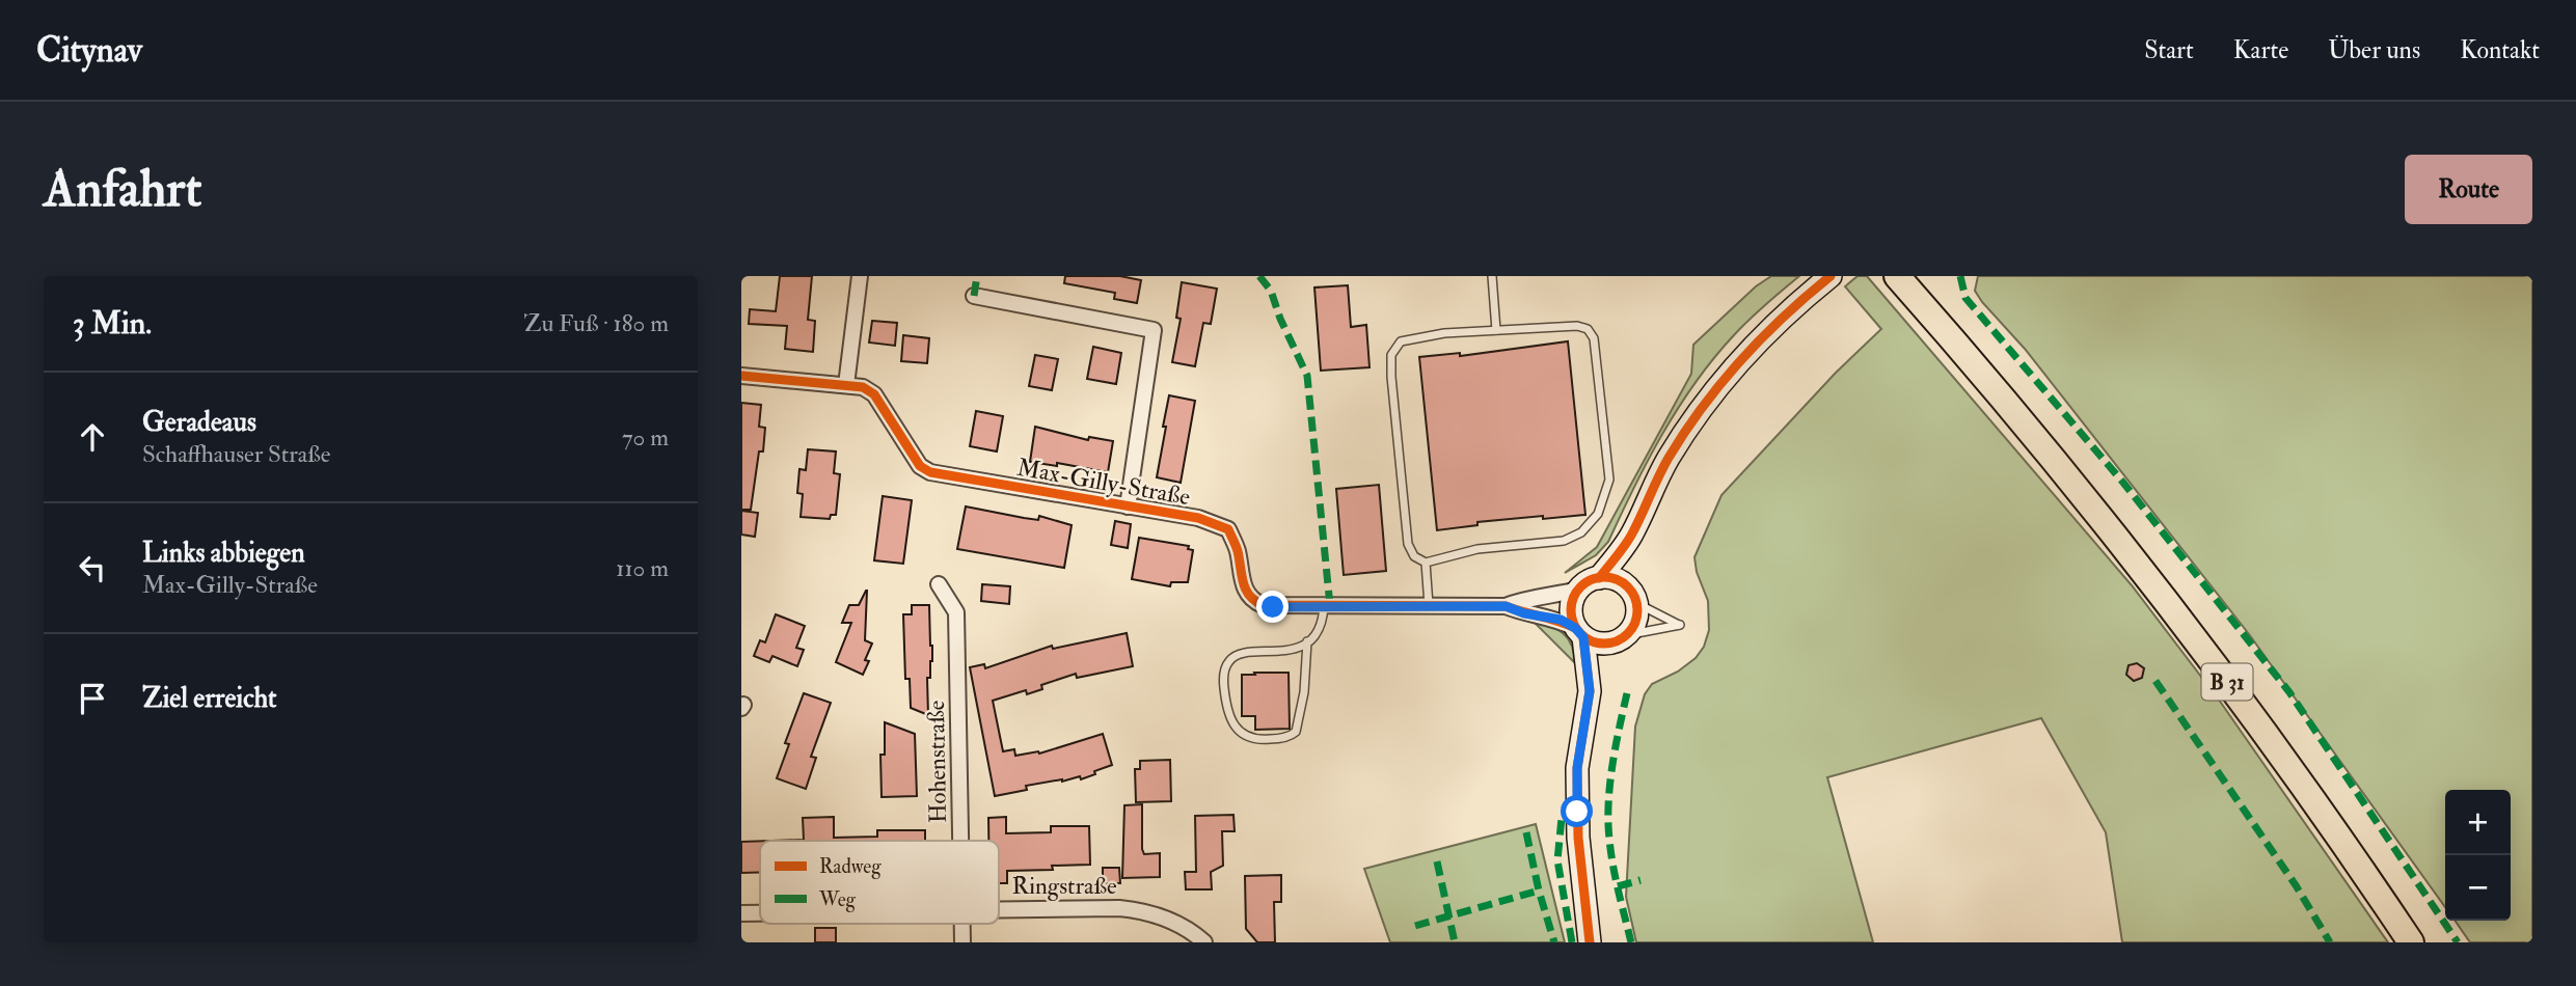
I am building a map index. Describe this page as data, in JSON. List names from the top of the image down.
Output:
{
  "streets": {
    "highway": ["B 31"],
    "street": ["Max-Gilly-Straße", "Hohenstraße", "Ringstraße"]
  },
  "legend": ["Radweg", "Weg"],
  "page": {
    "header": "Citynav",
    "nav": [
      "Start",
      "Karte",
      "Über uns",
      "Kontakt"
    ],
    "buttons": "Route",
    "title": "Anfahrt",
    "heading": ["3 Min.", "Zu Fuß · 180 m"],
    "list": [
      ["Geradeaus", "Schaffhauser Straße", "70 m"],
      ["Links abbiegen", "Max-Gilly-Straße", "110 m"],
      "Ziel erreicht"
    ],
    "map_buttons": ["+", "−"]
  }
}
